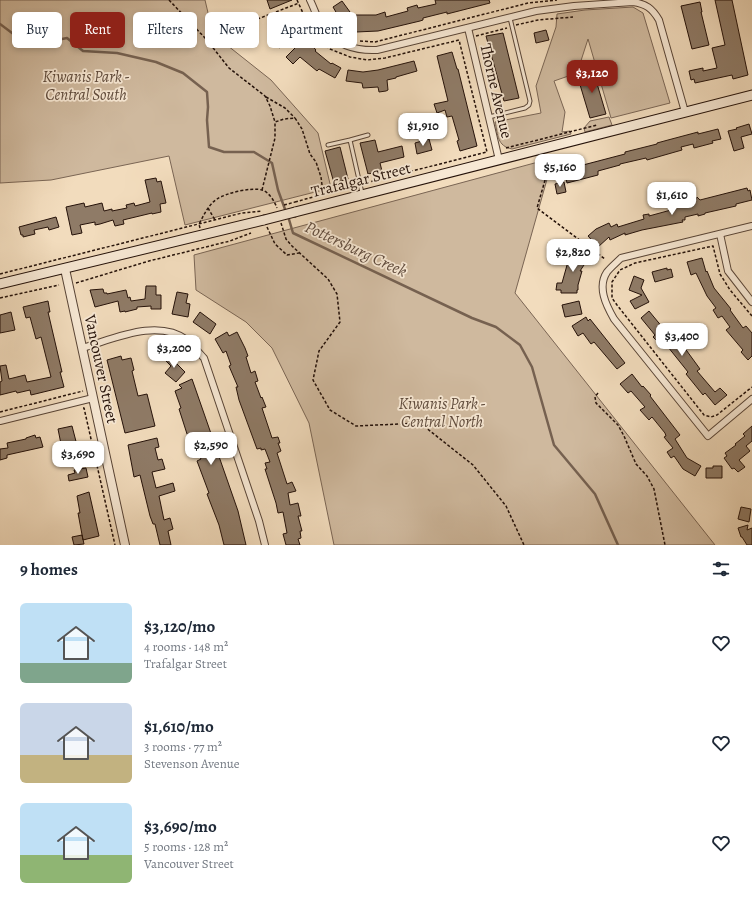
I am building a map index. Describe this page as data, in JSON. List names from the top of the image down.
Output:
{
  "streets": {
    "main road": ["Trafalgar Street"],
    "street": ["Thorne Avenue", "Vancouver Street"]
  },
  "crossings": [
    ["Thorne Avenue", "Trafalgar Street"],
    ["Trafalgar Street", "Vancouver Street"]
  ],
  "water": ["Pottersburg Creek"],
  "parks": ["Kiwanis Park - Central South", "Kiwanis Park - Central North"],
  "page": {
    "chip": [
      "Buy",
      "Rent",
      "Filters",
      "New",
      "Apartment"
    ],
    "price": [
      "$3,120",
      "$1,910",
      "$5,160",
      "$1,610",
      "$2,820",
      "$3,400",
      "$3,200",
      "$2,590",
      "$3,690"
    ],
    "heading": "9 homes",
    "list": [
      {
        "name": "$3,120/mo",
        "note": "4 rooms · 148 m² · Trafalgar Street"
      },
      {
        "name": "$1,610/mo",
        "note": "3 rooms · 77 m² · Stevenson Avenue"
      },
      {
        "name": "$3,690/mo",
        "note": "5 rooms · 128 m² · Vancouver Street"
      }
    ]
  }
}
